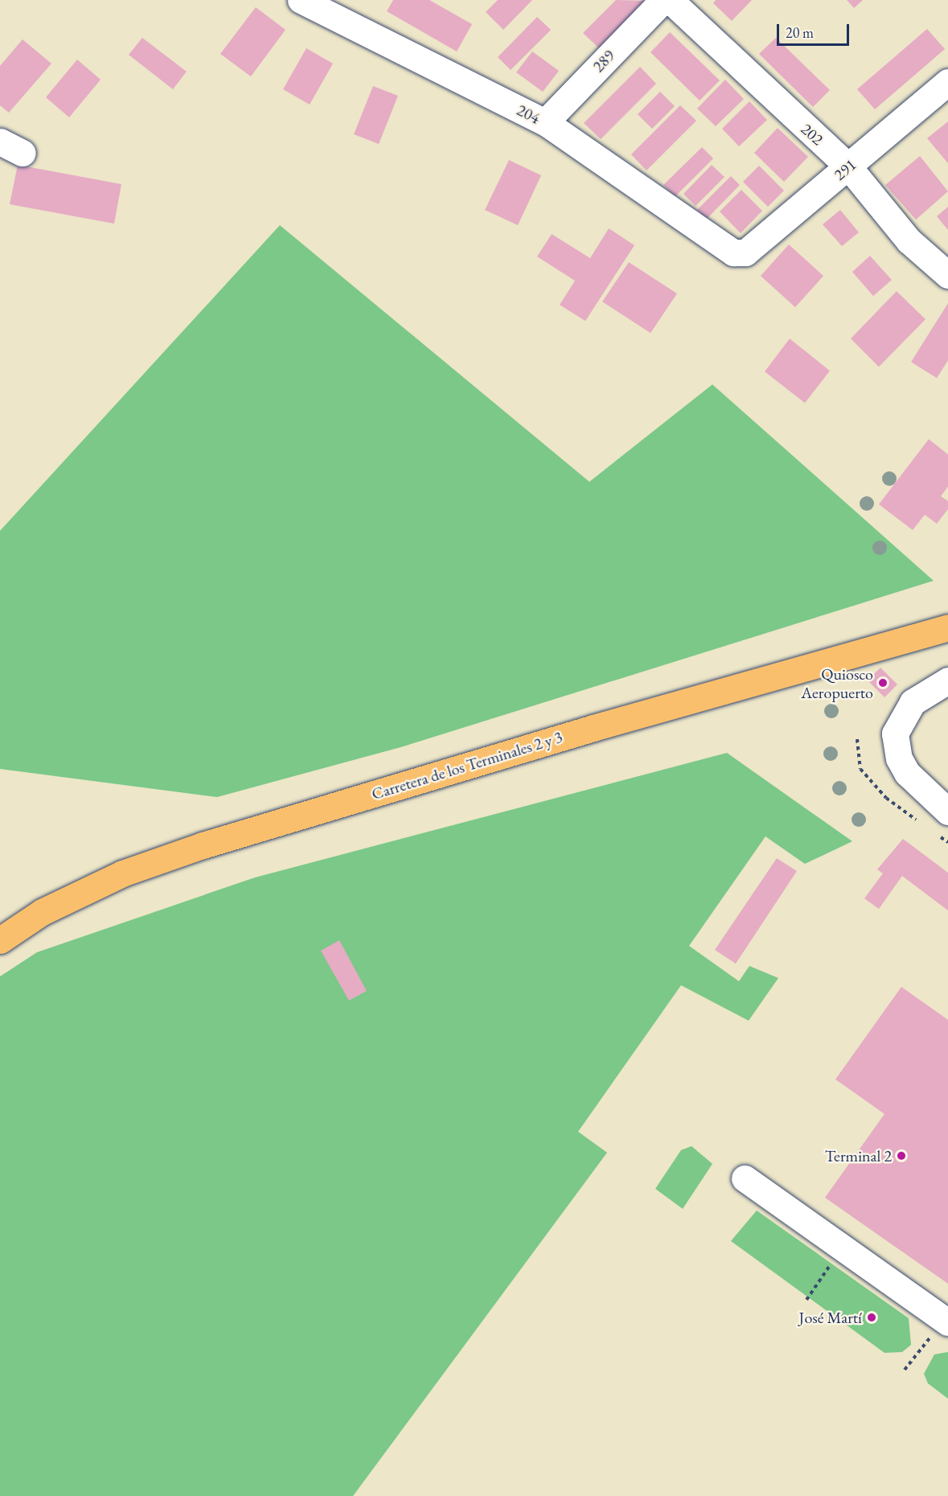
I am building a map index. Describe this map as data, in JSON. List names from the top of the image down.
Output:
{
  "streets": {
    "main road": ["Carretera de los Terminales 2 y 3"],
    "street": [
      "289",
      "204",
      "202",
      "291"
    ]
  },
  "crossings": [
    ["289", "204"],
    ["204", "291"],
    ["202", "291"]
  ],
  "places": ["Quiosco Aeropuerto", "Terminal 2", "José Martí"],
  "scale_bar": "20 m"
}
